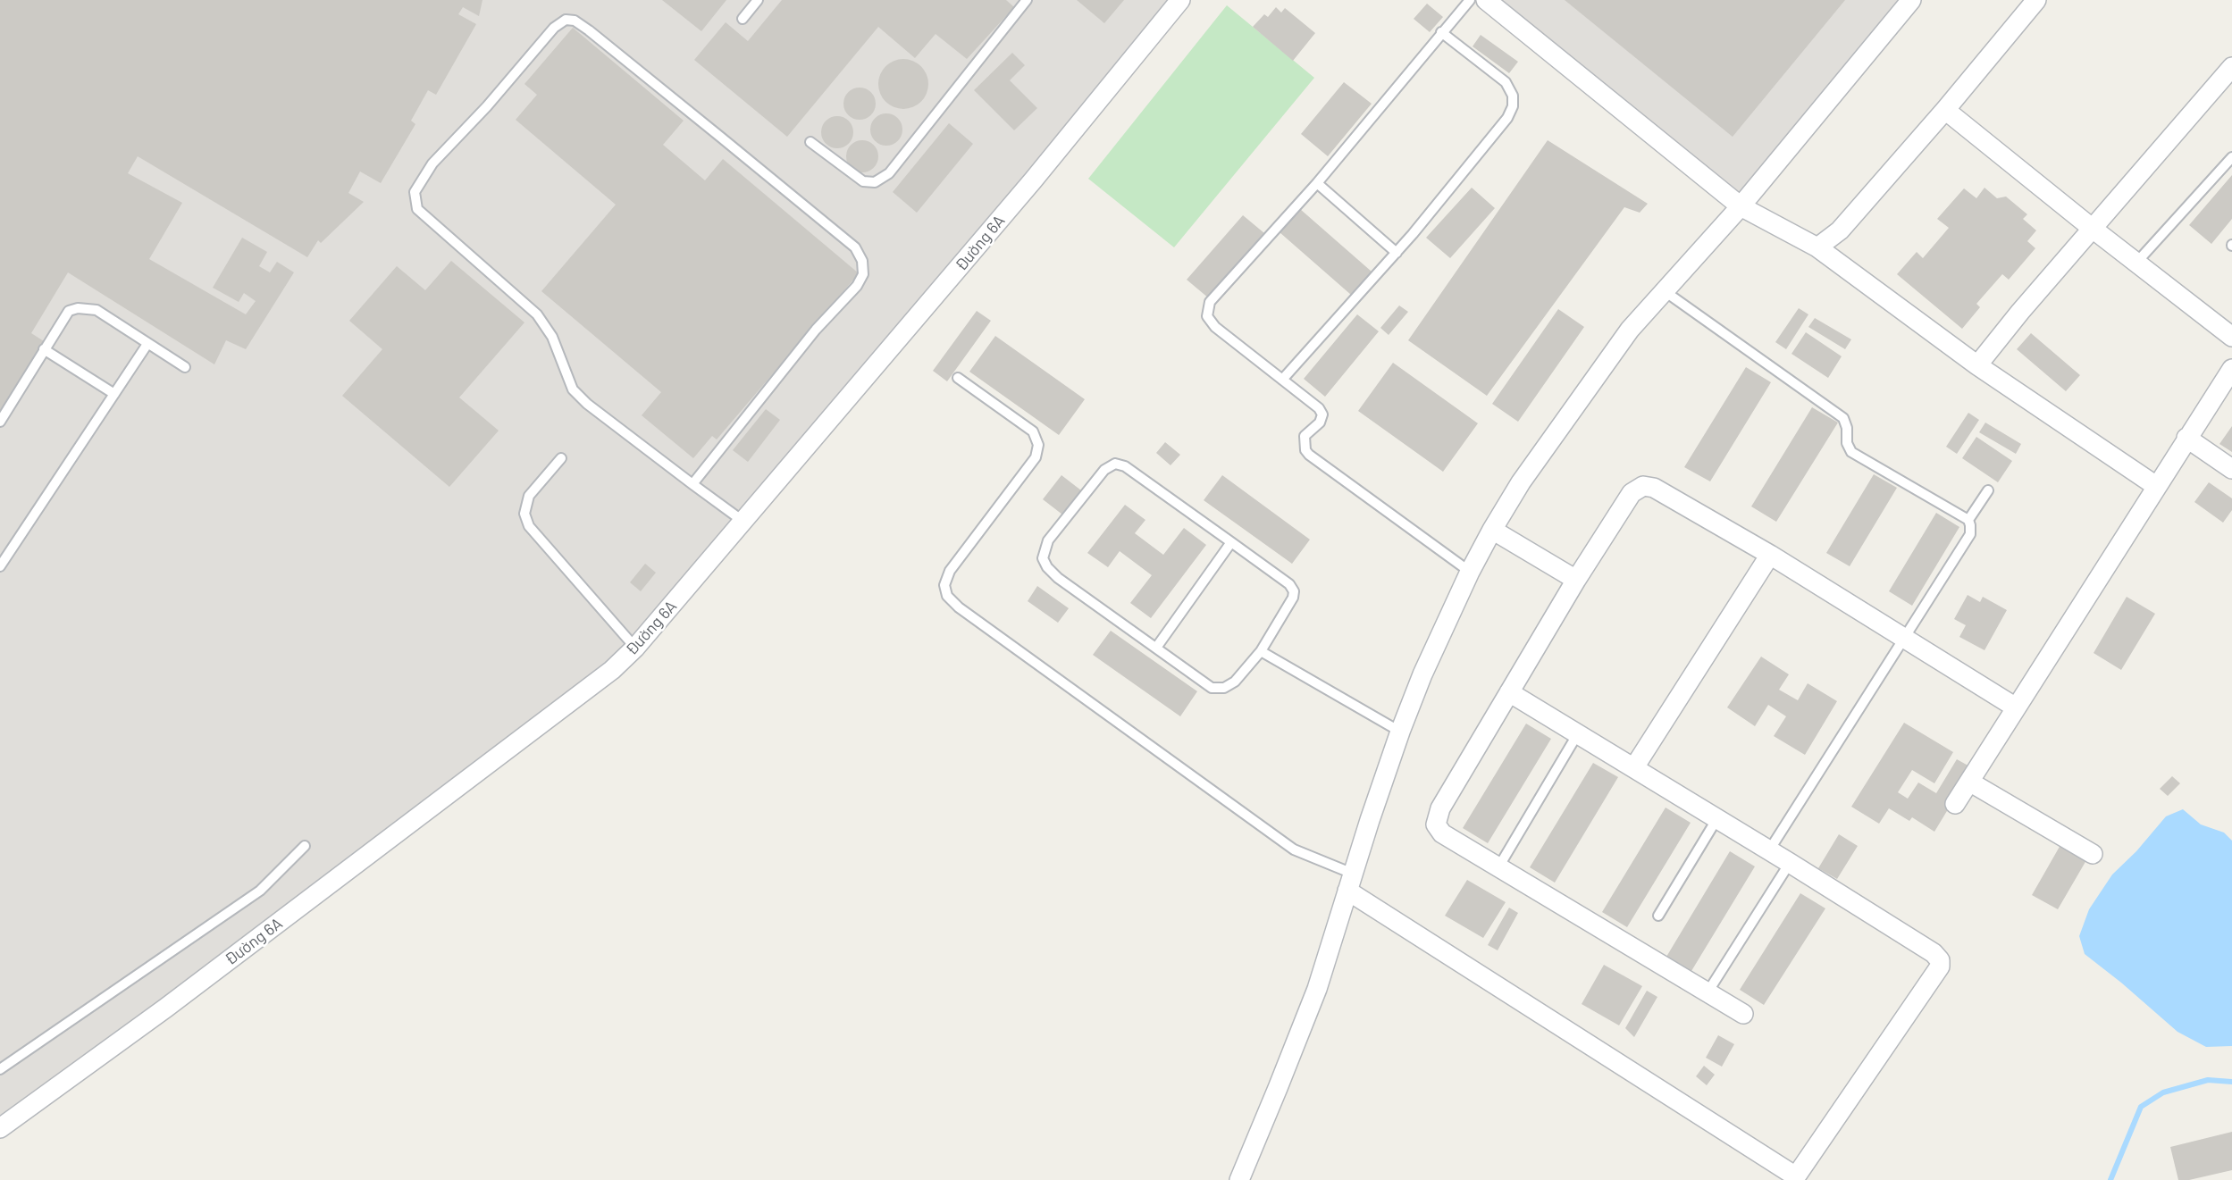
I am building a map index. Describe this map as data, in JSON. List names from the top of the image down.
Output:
{
  "streets": {
    "street": ["Đường 6A"]
  }
}
